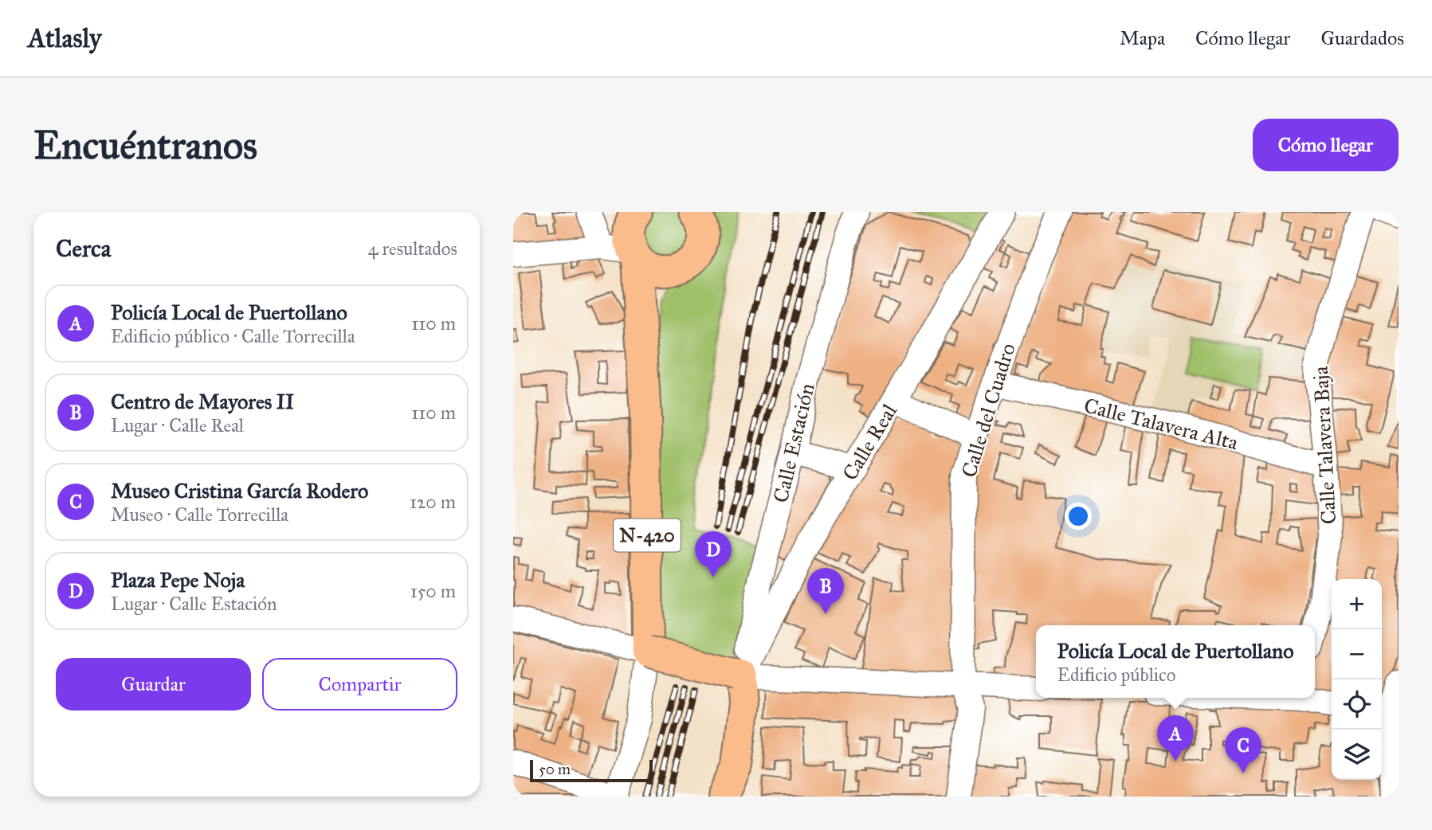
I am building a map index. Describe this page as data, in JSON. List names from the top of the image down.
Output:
{
  "streets": {
    "highway": ["N-420"],
    "street": [
      "Calle del Cuadro",
      "Calle Talavera Alta",
      "Calle Real",
      "Calle Estación",
      "Calle Talavera Baja"
    ]
  },
  "crossings": [
    ["Calle del Cuadro", "Calle Talavera Alta"],
    ["Calle Talavera Alta", "Calle Talavera Baja"],
    ["Calle Real", "Calle Estación"]
  ],
  "scale_bar": "50 m",
  "page": {
    "header": "Atlasly",
    "nav": ["Mapa", "Cómo llegar", "Guardados"],
    "buttons": [
      "Cómo llegar",
      ["Guardar", "Compartir"]
    ],
    "title": "Encuéntranos",
    "heading": ["Cerca", "4 resultados"],
    "list": [
      {
        "mark": "A",
        "name": "Policía Local de Puertollano",
        "note": "Edificio público · Calle Torrecilla",
        "value": "110 m"
      },
      {
        "mark": "B",
        "name": "Centro de Mayores II",
        "note": "Lugar · Calle Real",
        "value": "110 m"
      },
      {
        "mark": "C",
        "name": "Museo Cristina García Rodero",
        "note": "Museo · Calle Torrecilla",
        "value": "120 m"
      },
      {
        "mark": "D",
        "name": "Plaza Pepe Noja",
        "note": "Lugar · Calle Estación",
        "value": "150 m"
      }
    ],
    "pins": [
      "D",
      "B",
      "A",
      "C"
    ],
    "map_buttons": ["+", "−"],
    "popup": ["Policía Local de Puertollano", "Edificio público"],
    "scale": "50 m"
  }
}
